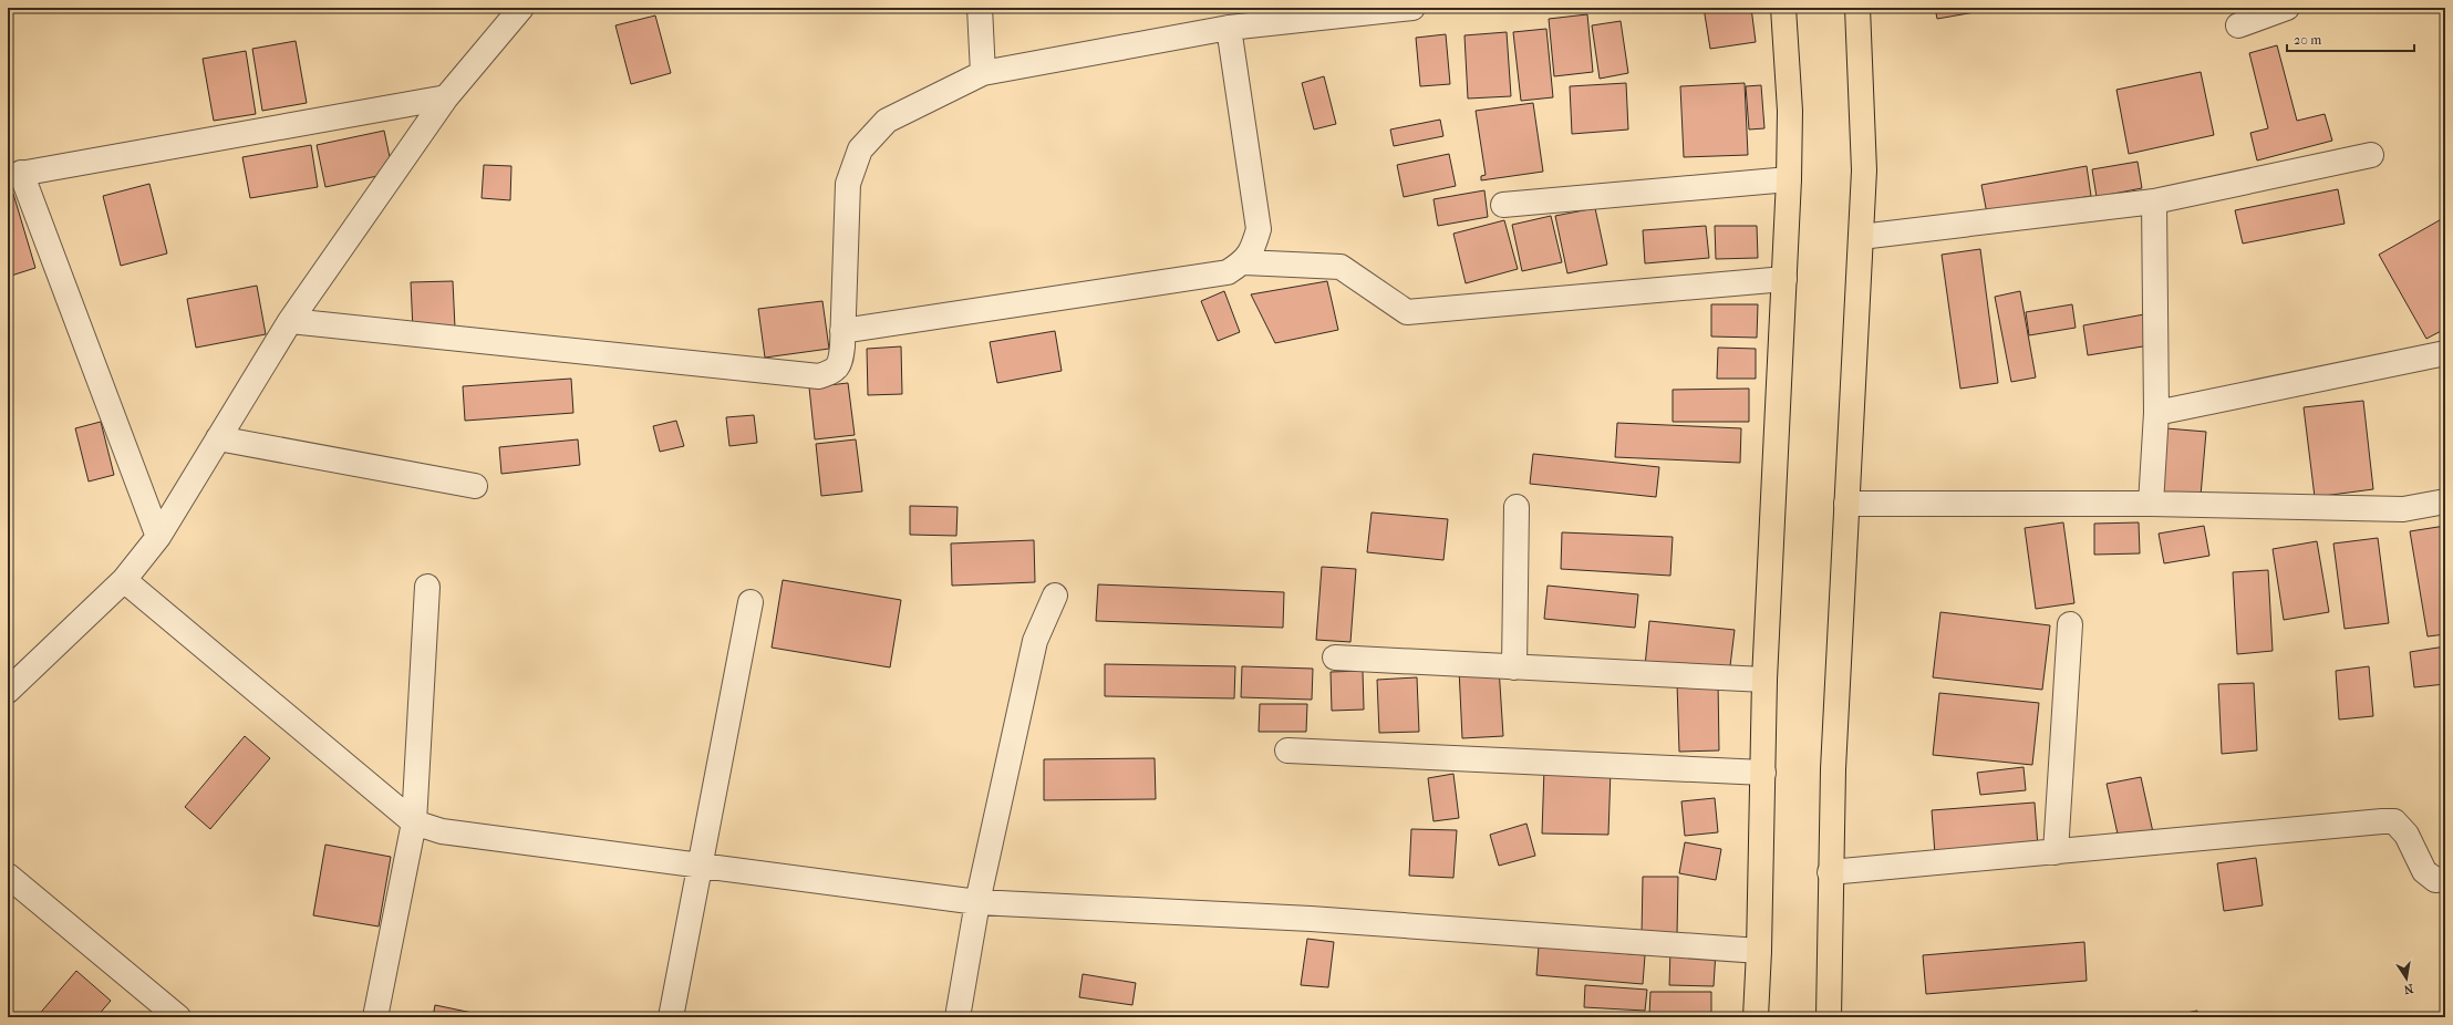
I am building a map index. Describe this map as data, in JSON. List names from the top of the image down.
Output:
{
  "scale_bar": "20 m",
  "north": "bottom"
}
